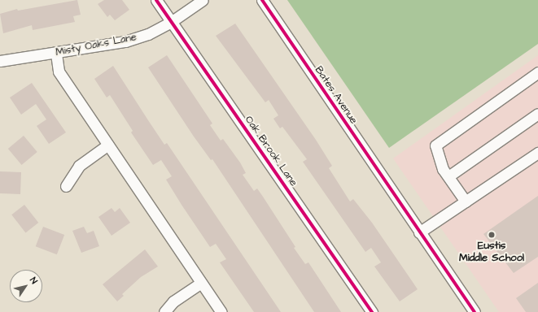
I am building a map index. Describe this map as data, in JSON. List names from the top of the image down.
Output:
{
  "streets": {
    "street": ["Misty Oaks Lane", "Bates Avenue", "Oak Brook Lane"]
  },
  "crossings": [
    ["Misty Oaks Lane", "Oak Brook Lane"]
  ],
  "places": ["Eustis Middle School"],
  "north": "top right"
}
